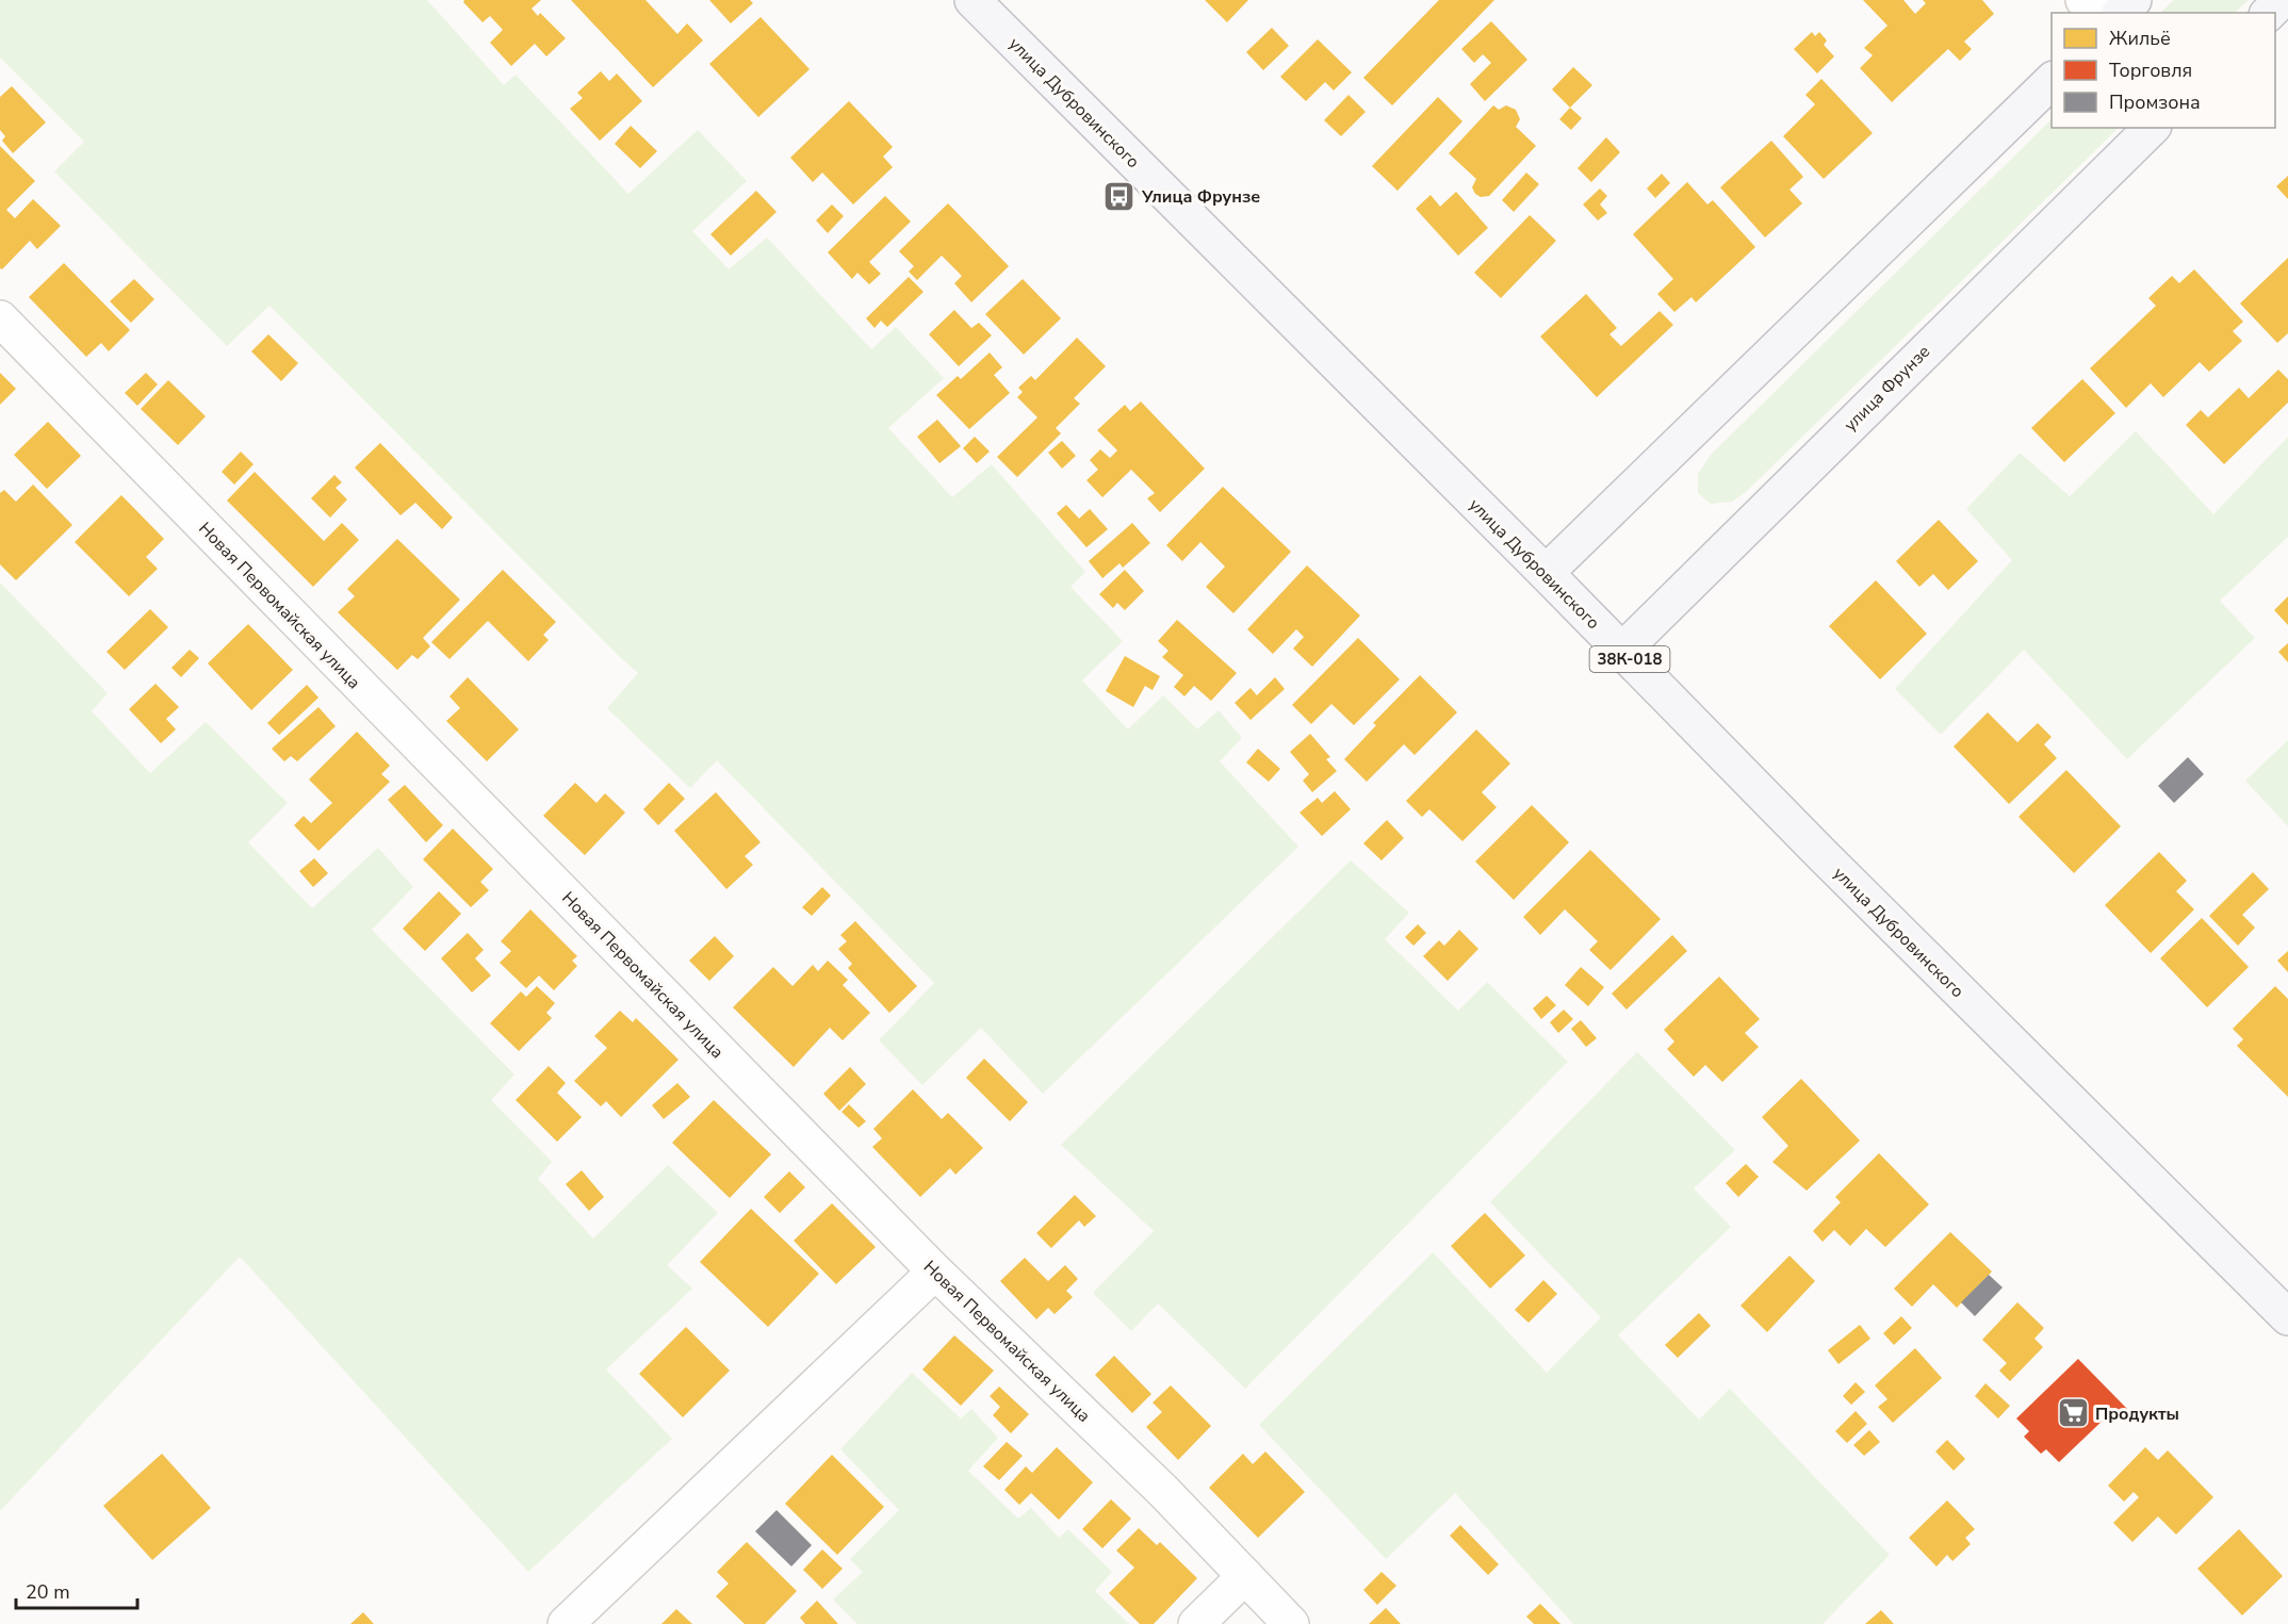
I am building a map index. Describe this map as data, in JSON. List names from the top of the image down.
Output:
{
  "streets": {
    "main road": ["улица Дубровинского", "улица Фрунзе", "38К-018"],
    "street": ["Новая Первомайская улица"]
  },
  "crossings": [
    ["улица Дубровинского", "улица Фрунзе"]
  ],
  "places": {
    "bus stop": ["Улица Фрунзе"],
    "supermarket": ["Продукты"]
  },
  "legend": ["Жильё", "Торговля", "Промзона"],
  "scale_bar": "20 m"
}
